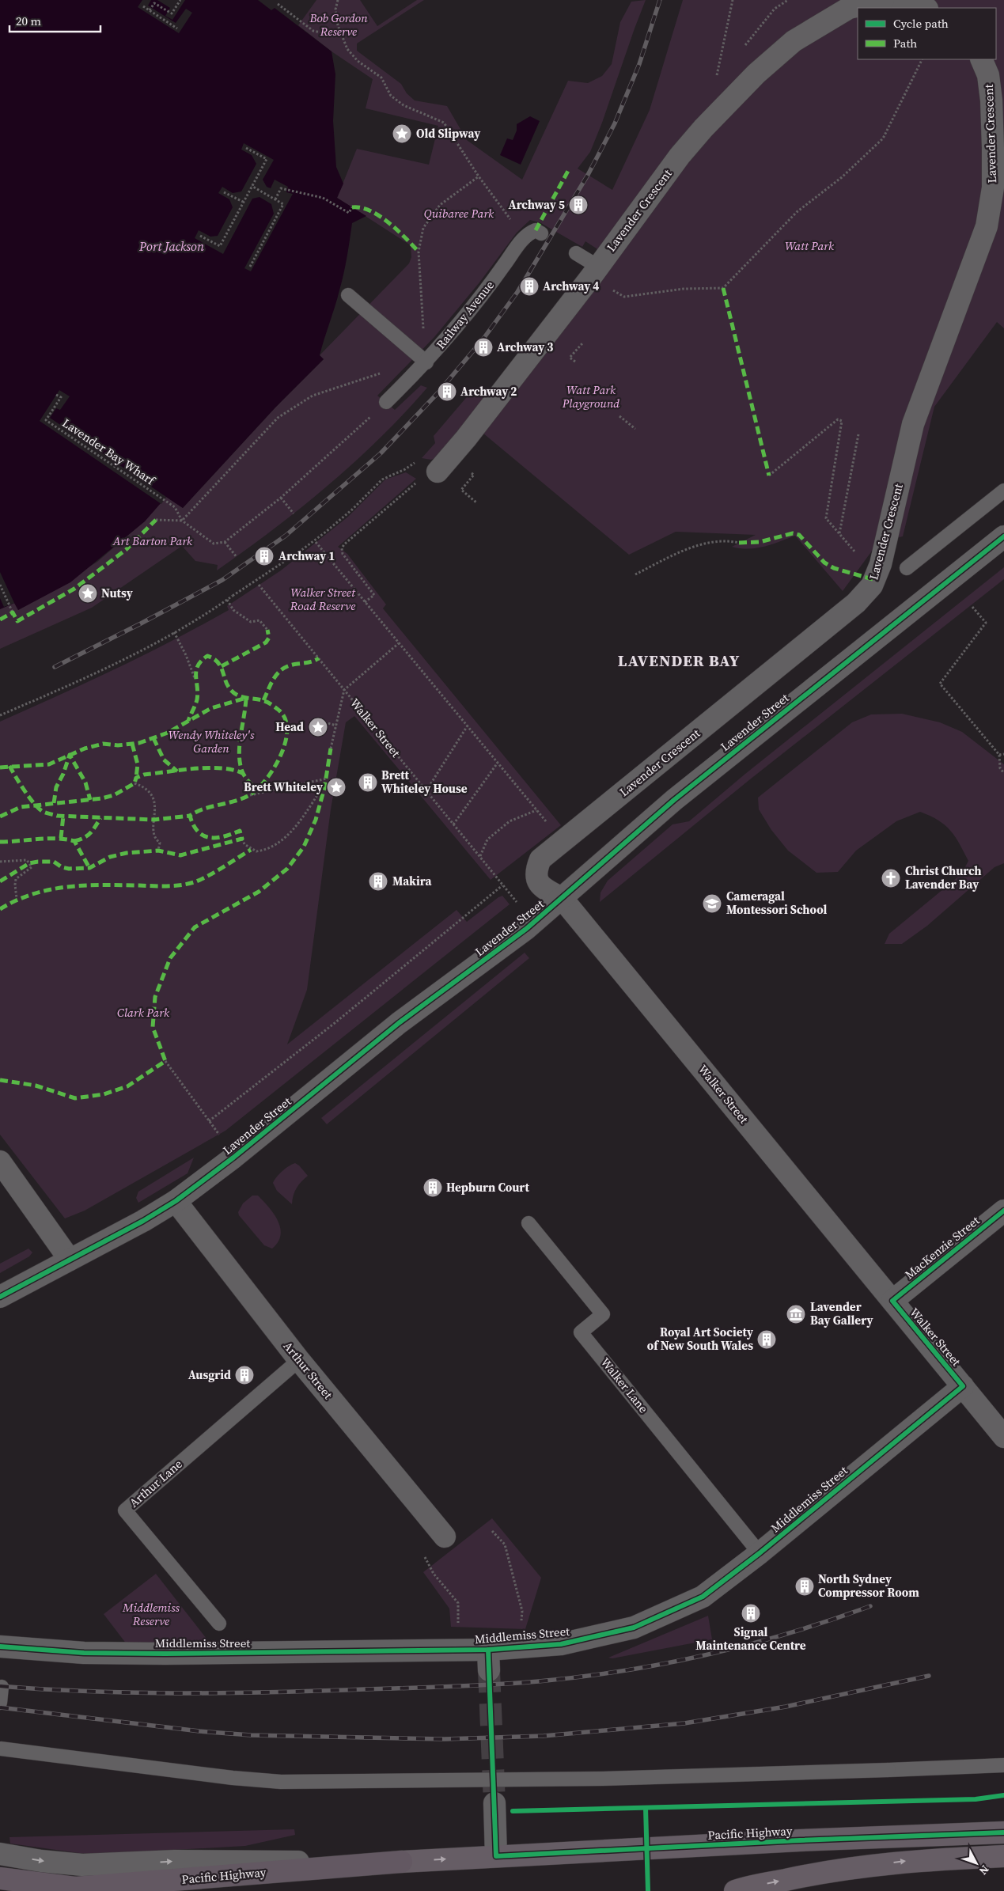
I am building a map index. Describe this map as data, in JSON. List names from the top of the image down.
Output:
{
  "streets": {
    "highway": ["Pacific Highway"],
    "street": [
      "Lavender Crescent",
      "Lavender Street",
      "Walker Street",
      "MacKenzie Street",
      "Arthur Street",
      "Middlemiss Street"
    ],
    "lane": ["Railway Avenue", "Walker Lane", "Arthur Lane"],
    "path": ["Lavender Bay Wharf"]
  },
  "crossings": [
    ["Lavender Crescent", "Lavender Street"],
    ["Lavender Crescent", "Walker Street"],
    ["Lavender Street", "Walker Street"],
    ["Lavender Street", "Arthur Street"],
    ["Walker Street", "MacKenzie Street"],
    ["Walker Street", "Middlemiss Street"],
    ["Arthur Street", "Arthur Lane"],
    ["Walker Lane", "Middlemiss Street"]
  ],
  "one_way": ["Pacific Highway"],
  "districts": ["LAVENDER BAY"],
  "water": ["Port Jackson"],
  "parks": [
    "Bob Gordon Reserve",
    "Quibaree Park",
    "Watt Park",
    "Watt Park Playground",
    "Art Barton Park",
    "Walker Street Road Reserve",
    "Wendy Whiteley's Garden",
    "Clark Park",
    "Middlemiss Reserve"
  ],
  "places": {
    "place": [
      "Old Slipway",
      "Nutsy",
      "Head",
      "Brett Whiteley"
    ],
    "building": [
      "Archway 5",
      "Archway 4",
      "Archway 3",
      "Archway 2",
      "Archway 1",
      "Brett Whiteley House",
      "Makira",
      "Hepburn Court",
      "Royal Art Society of New South Wales",
      "Ausgrid",
      "North Sydney Compressor Room",
      "Signal Maintenance Centre"
    ],
    "church": ["Christ Church Lavender Bay"],
    "school or university": ["Cameragal Montessori School"],
    "museum": ["Lavender Bay Gallery"]
  },
  "legend": ["Cycle path", "Path"],
  "scale_bar": "20 m",
  "north": "bottom right"
}
